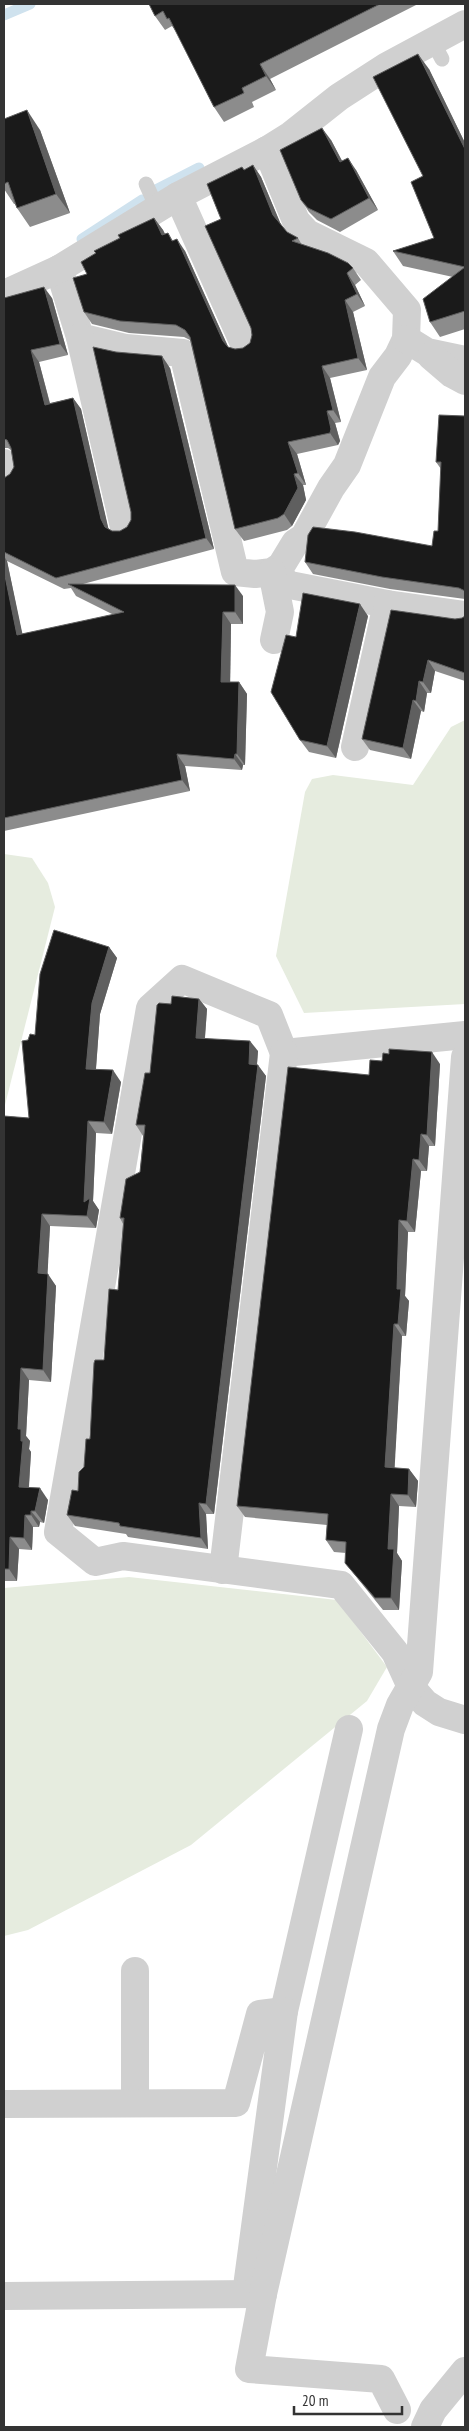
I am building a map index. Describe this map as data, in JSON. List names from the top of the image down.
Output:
{
  "scale_bar": "20 m"
}
